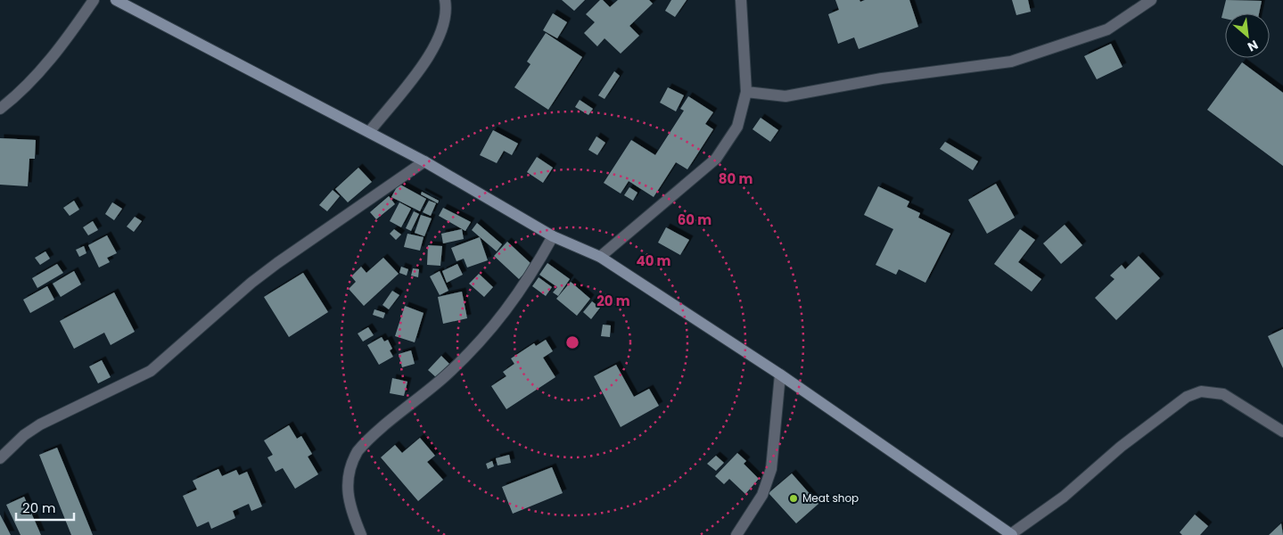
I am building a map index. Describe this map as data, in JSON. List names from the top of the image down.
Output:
{
  "places": ["Meat shop"],
  "scale_bar": "20 m",
  "north": "bottom right",
  "rings": [
    "80 m",
    "60 m",
    "40 m",
    "20 m"
  ]
}
